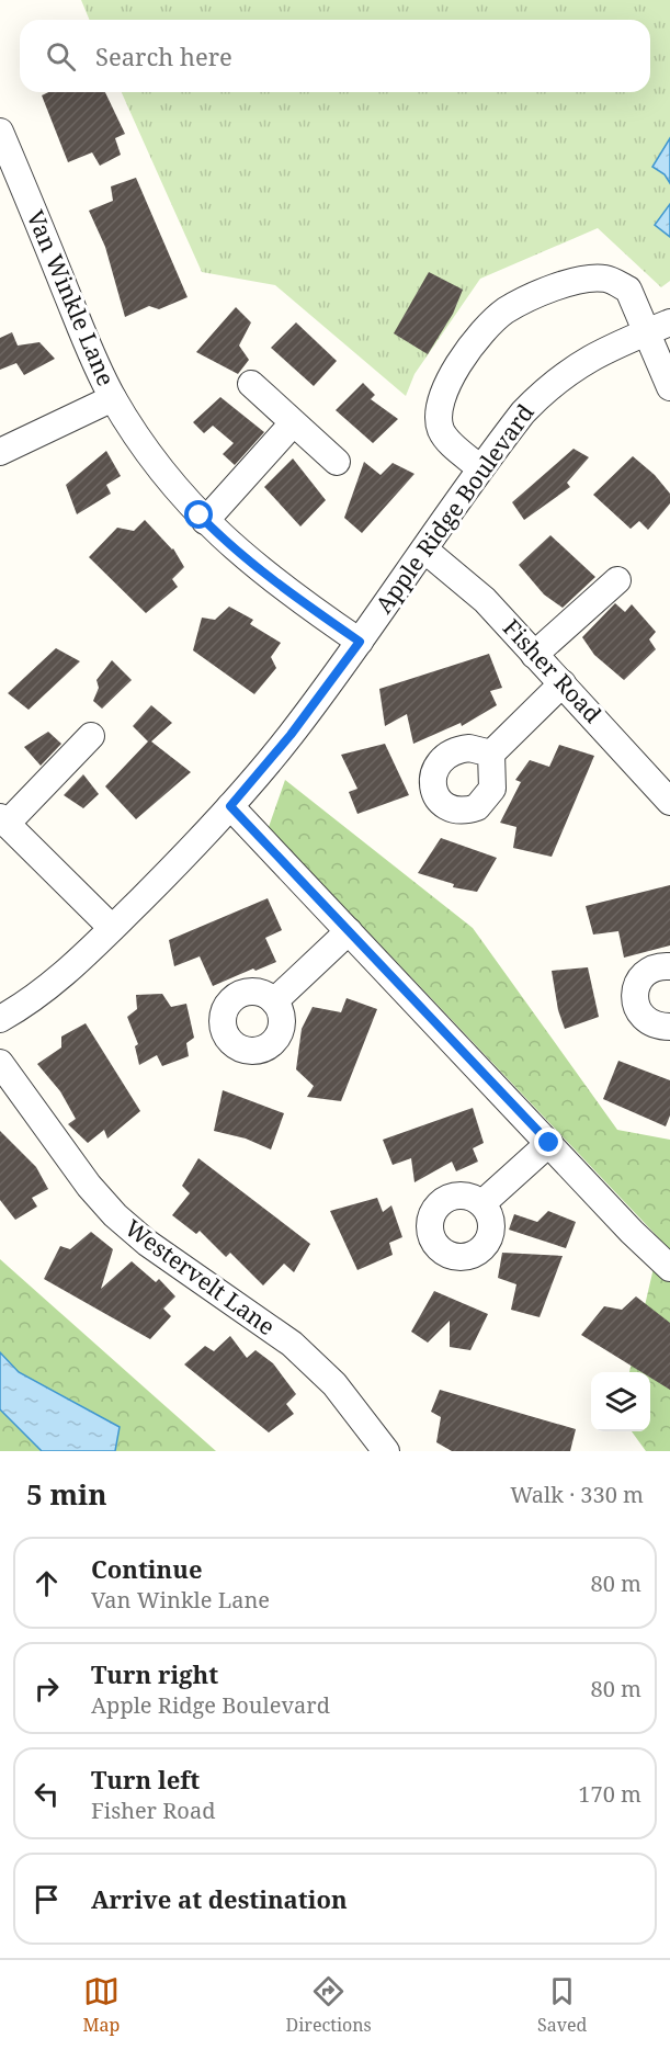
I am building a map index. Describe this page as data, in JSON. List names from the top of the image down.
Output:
{
  "streets": {
    "street": [
      "Van Winkle Lane",
      "Apple Ridge Boulevard",
      "Fisher Road",
      "Westervelt Lane"
    ]
  },
  "crossings": [
    ["Van Winkle Lane", "Apple Ridge Boulevard"],
    ["Apple Ridge Boulevard", "Fisher Road"]
  ],
  "page": {
    "search": "Search here",
    "heading": ["5 min", "Walk · 330 m"],
    "list": [
      ["Continue", "Van Winkle Lane", "80 m"],
      ["Turn right", "Apple Ridge Boulevard", "80 m"],
      ["Turn left", "Fisher Road", "170 m"],
      "Arrive at destination"
    ],
    "nav": ["Map", "Directions", "Saved"]
  }
}
